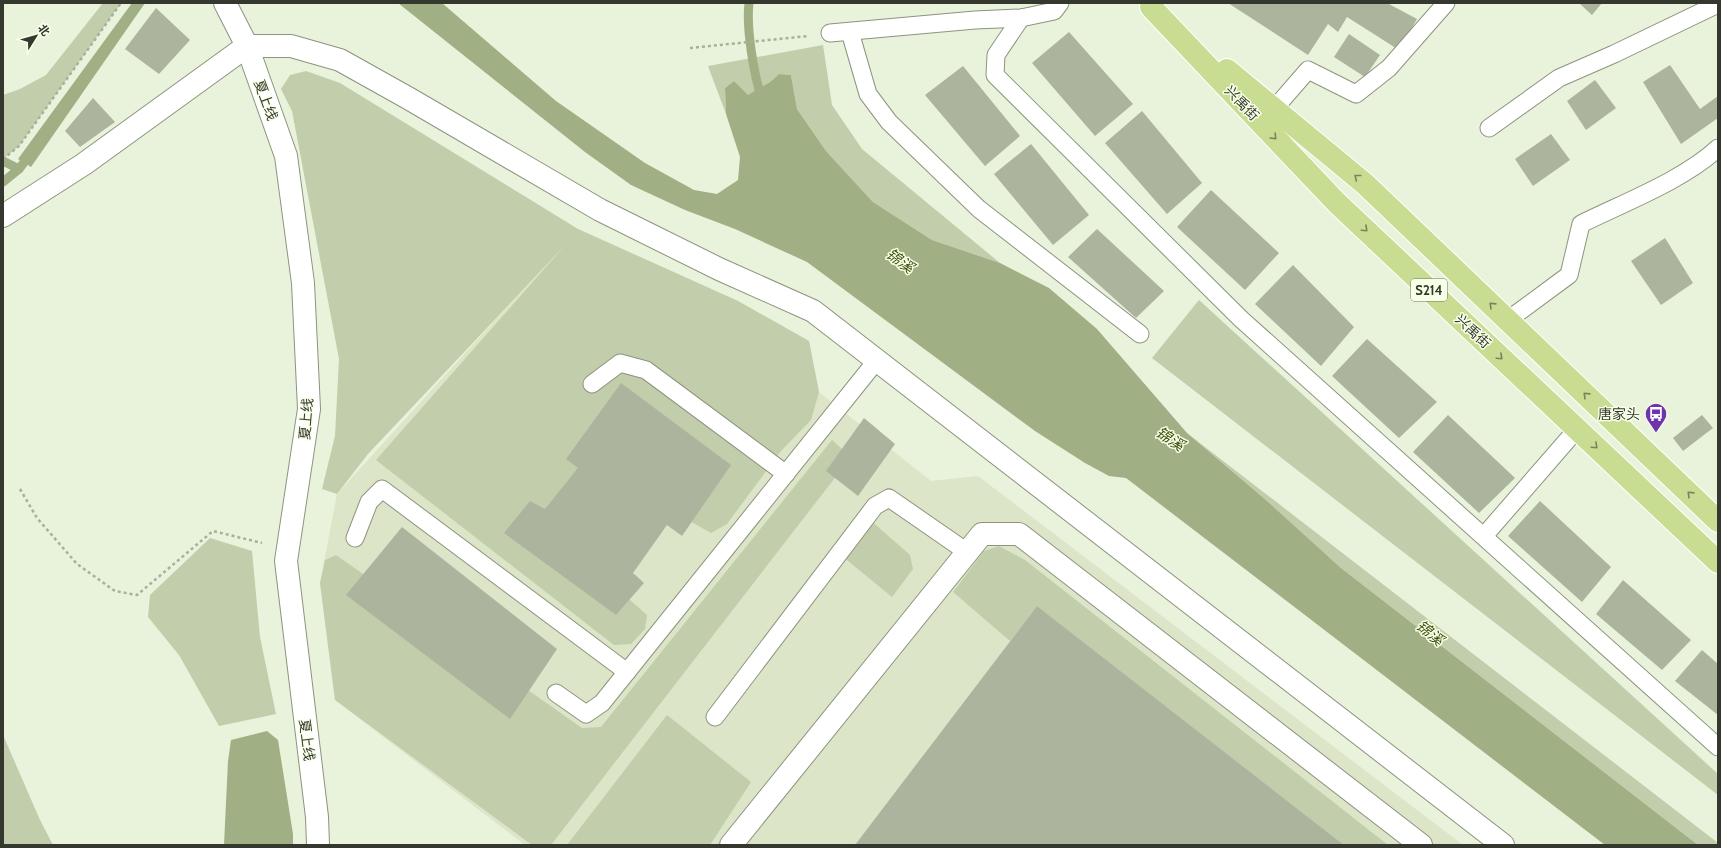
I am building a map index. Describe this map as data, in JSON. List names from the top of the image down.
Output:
{
  "streets": {
    "main road": ["兴禹街", "S214"],
    "street": ["夏上线"]
  },
  "water": ["锦溪"],
  "places": {
    "bus stop": ["唐家头"]
  },
  "north": "top right"
}
